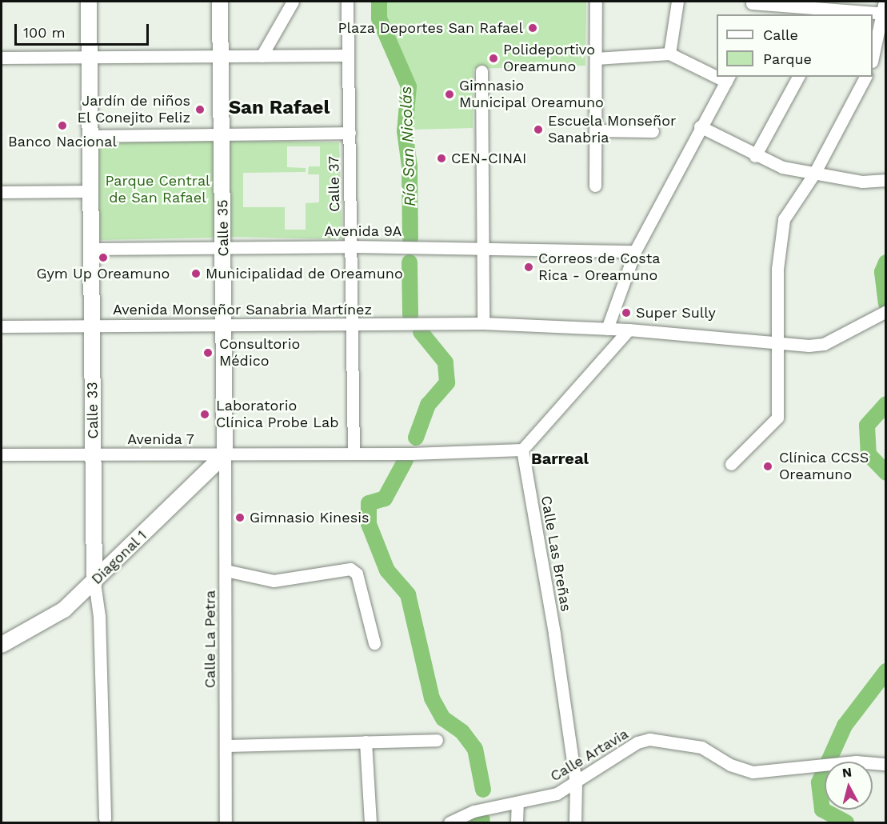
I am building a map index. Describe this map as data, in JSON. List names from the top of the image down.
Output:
{
  "streets": {
    "main road": ["Calle 35", "Calle 33", "Diagonal 1"],
    "street": [
      "Calle 37",
      "Avenida 9A",
      "Avenida Monseñor Sanabria Martínez",
      "Avenida 7",
      "Calle Las Breñas",
      "Calle La Petra",
      "Calle Artavia"
    ]
  },
  "crossings": [
    ["Calle 37", "Avenida 9A"],
    ["Calle 37", "Avenida Monseñor Sanabria Martínez"],
    ["Calle 37", "Avenida 7"],
    ["Calle 35", "Avenida 9A"],
    ["Calle 35", "Avenida Monseñor Sanabria Martínez"],
    ["Calle 35", "Avenida 7"],
    ["Calle 35", "Diagonal 1"],
    ["Calle 35", "Calle La Petra"],
    ["Avenida 9A", "Calle 33"],
    ["Avenida Monseñor Sanabria Martínez", "Calle 33"],
    ["Calle 33", "Avenida 7"],
    ["Calle 33", "Diagonal 1"],
    ["Avenida 7", "Calle Las Breñas"],
    ["Avenida 7", "Diagonal 1"],
    ["Avenida 7", "Calle La Petra"],
    ["Calle Las Breñas", "Calle Artavia"],
    ["Diagonal 1", "Calle La Petra"]
  ],
  "districts": ["San Rafael", "Barreal"],
  "water": ["Río San Nicolás"],
  "parks": ["Parque Central de San Rafael"],
  "places": [
    "Plaza Deportes San Rafael",
    "Polideportivo Oreamuno",
    "Gimnasio Municipal Oreamuno",
    "Jardín de niños El Conejito Feliz",
    "Banco Nacional",
    "Escuela Monseñor Sanabria",
    "CEN-CINAI",
    "Gym Up Oreamuno",
    "Correos de Costa Rica - Oreamuno",
    "Municipalidad de Oreamuno",
    "Super Sully",
    "Consultorio Médico",
    "Laboratorio Clínica Probe Lab",
    "Clínica CCSS Oreamuno",
    "Gimnasio Kinesis"
  ],
  "legend": ["Calle", "Parque"],
  "scale_bar": "100 m",
  "north": "top"
}
